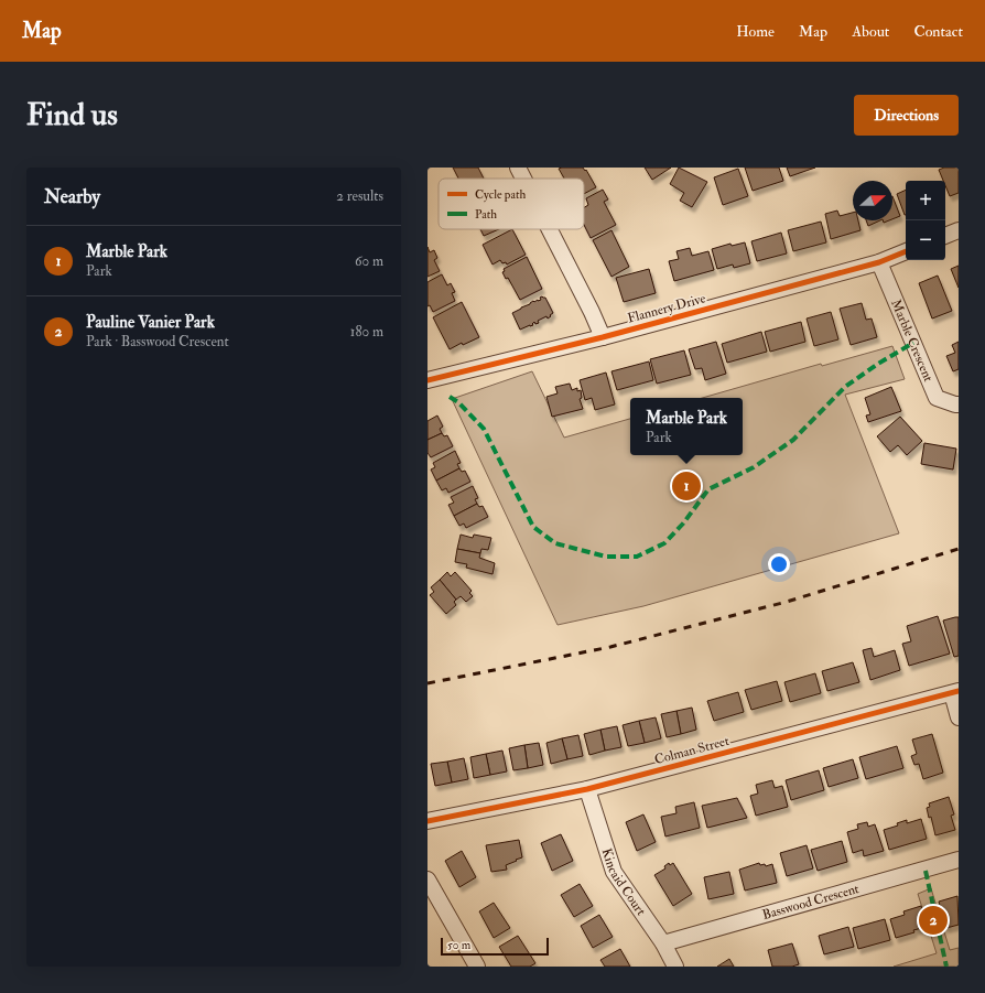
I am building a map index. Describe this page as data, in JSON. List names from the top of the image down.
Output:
{
  "streets": {
    "street": [
      "Flannery Drive",
      "Marble Crescent",
      "Colman Street",
      "Kincaid Court",
      "Basswood Crescent"
    ]
  },
  "crossings": [
    ["Flannery Drive", "Marble Crescent"],
    ["Colman Street", "Kincaid Court"],
    ["Kincaid Court", "Basswood Crescent"]
  ],
  "legend": ["Cycle path", "Path"],
  "scale_bar": "50 m",
  "north": "right",
  "page": {
    "header": "Map",
    "nav": [
      "Home",
      "Map",
      "About",
      "Contact"
    ],
    "buttons": "Directions",
    "title": "Find us",
    "heading": ["Nearby", "2 results"],
    "map_buttons": ["+", "−"],
    "list": [
      {
        "mark": "1",
        "name": "Marble Park",
        "note": "Park",
        "value": "60 m"
      },
      {
        "mark": "2",
        "name": "Pauline Vanier Park",
        "note": "Park · Basswood Crescent",
        "value": "180 m"
      }
    ],
    "popup": ["Marble Park", "Park"],
    "pins": ["1", "2"],
    "scale": "50 m"
  }
}
